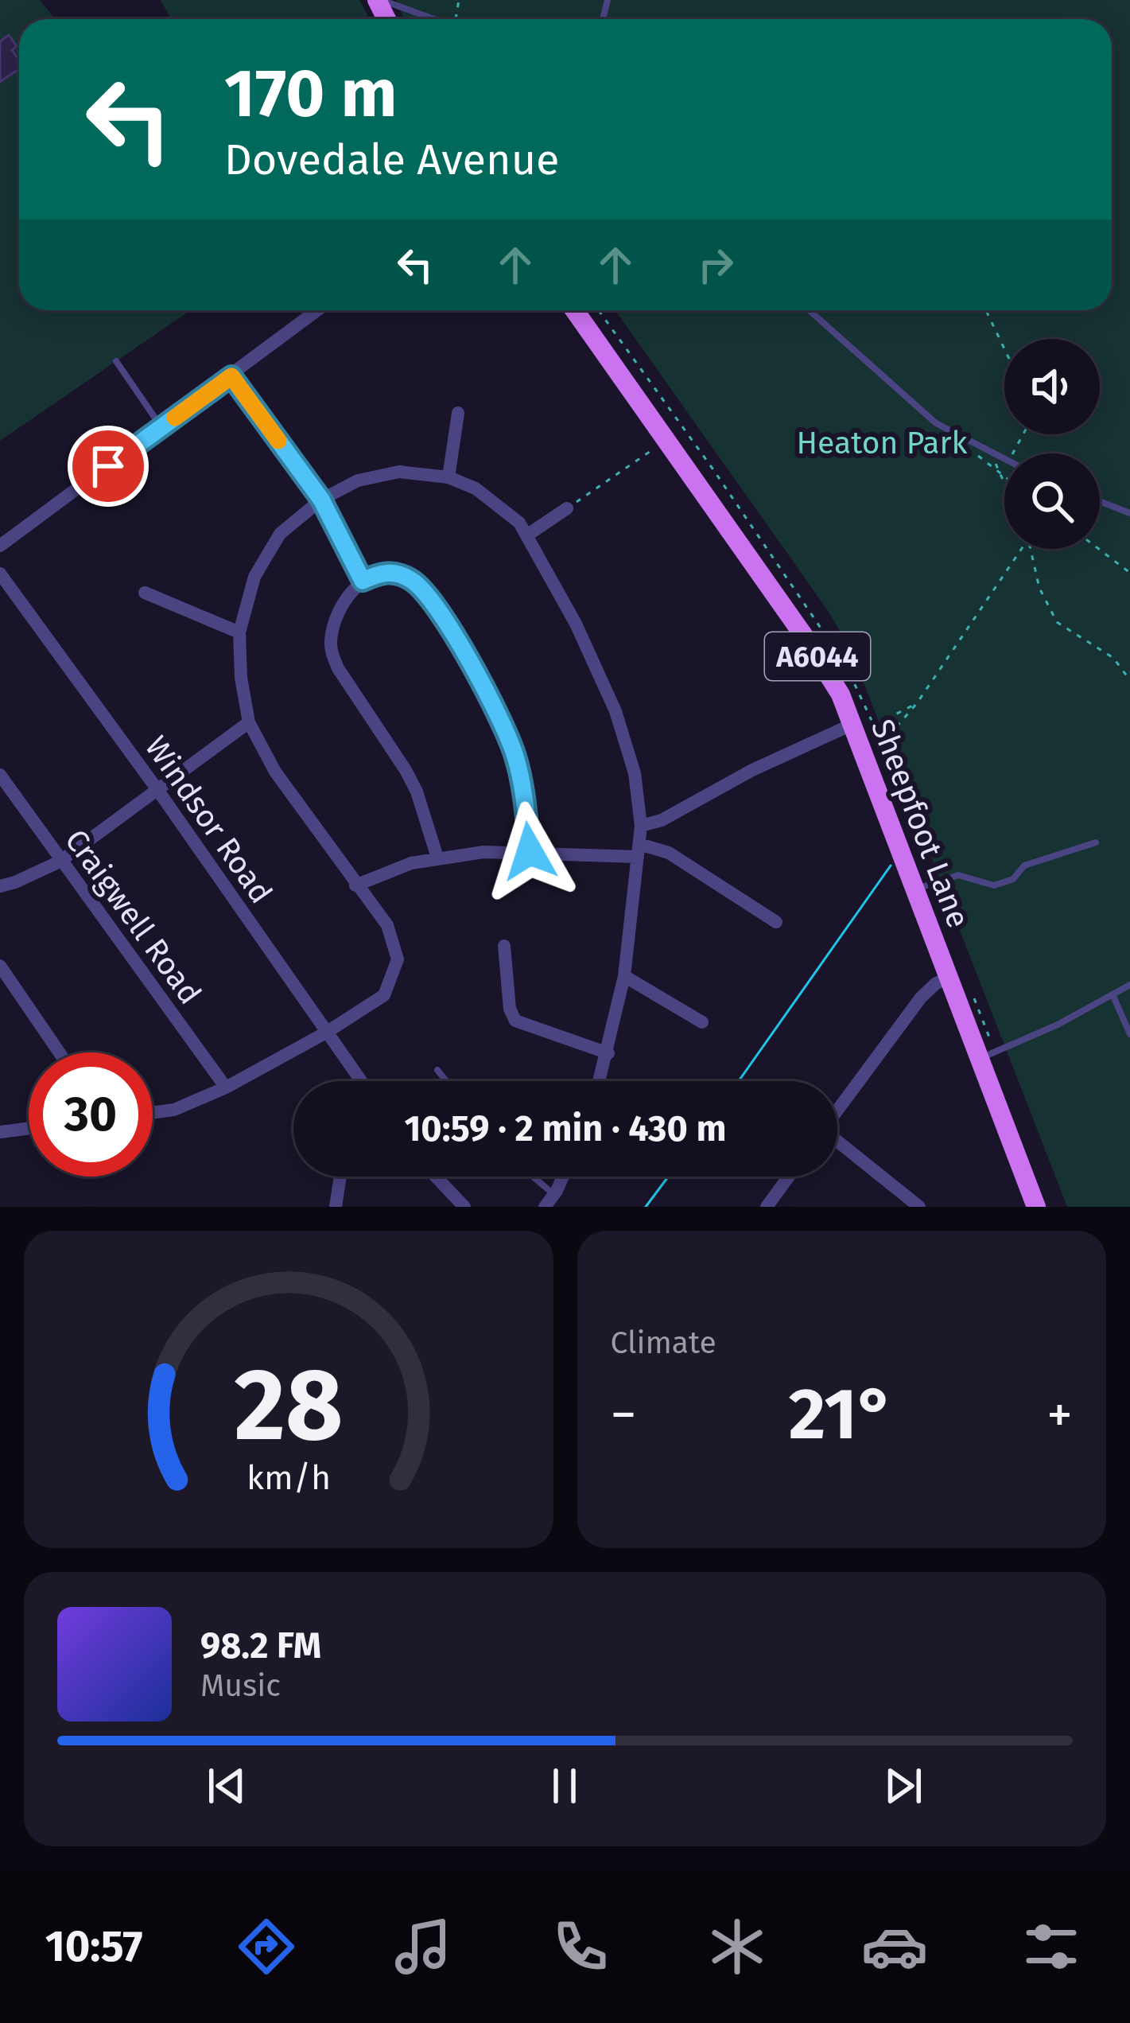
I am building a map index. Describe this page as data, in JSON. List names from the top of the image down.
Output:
{
  "streets": {
    "main road": ["A6044", "Sheepfoot Lane"],
    "street": ["Windsor Road", "Craigwell Road"]
  },
  "parks": ["Heaton Park"],
  "page": {
    "turn": ["170 m", "Dovedale Avenue"],
    "limit": "30",
    "trip": "10:59 · 2 min · 430 m",
    "tile": "Climate",
    "heat": ["−", "21°", "+"],
    "song": ["98.2 FM", "Music"],
    "tabs": "10:57",
    "gauge": ["28", "km/h"]
  }
}
